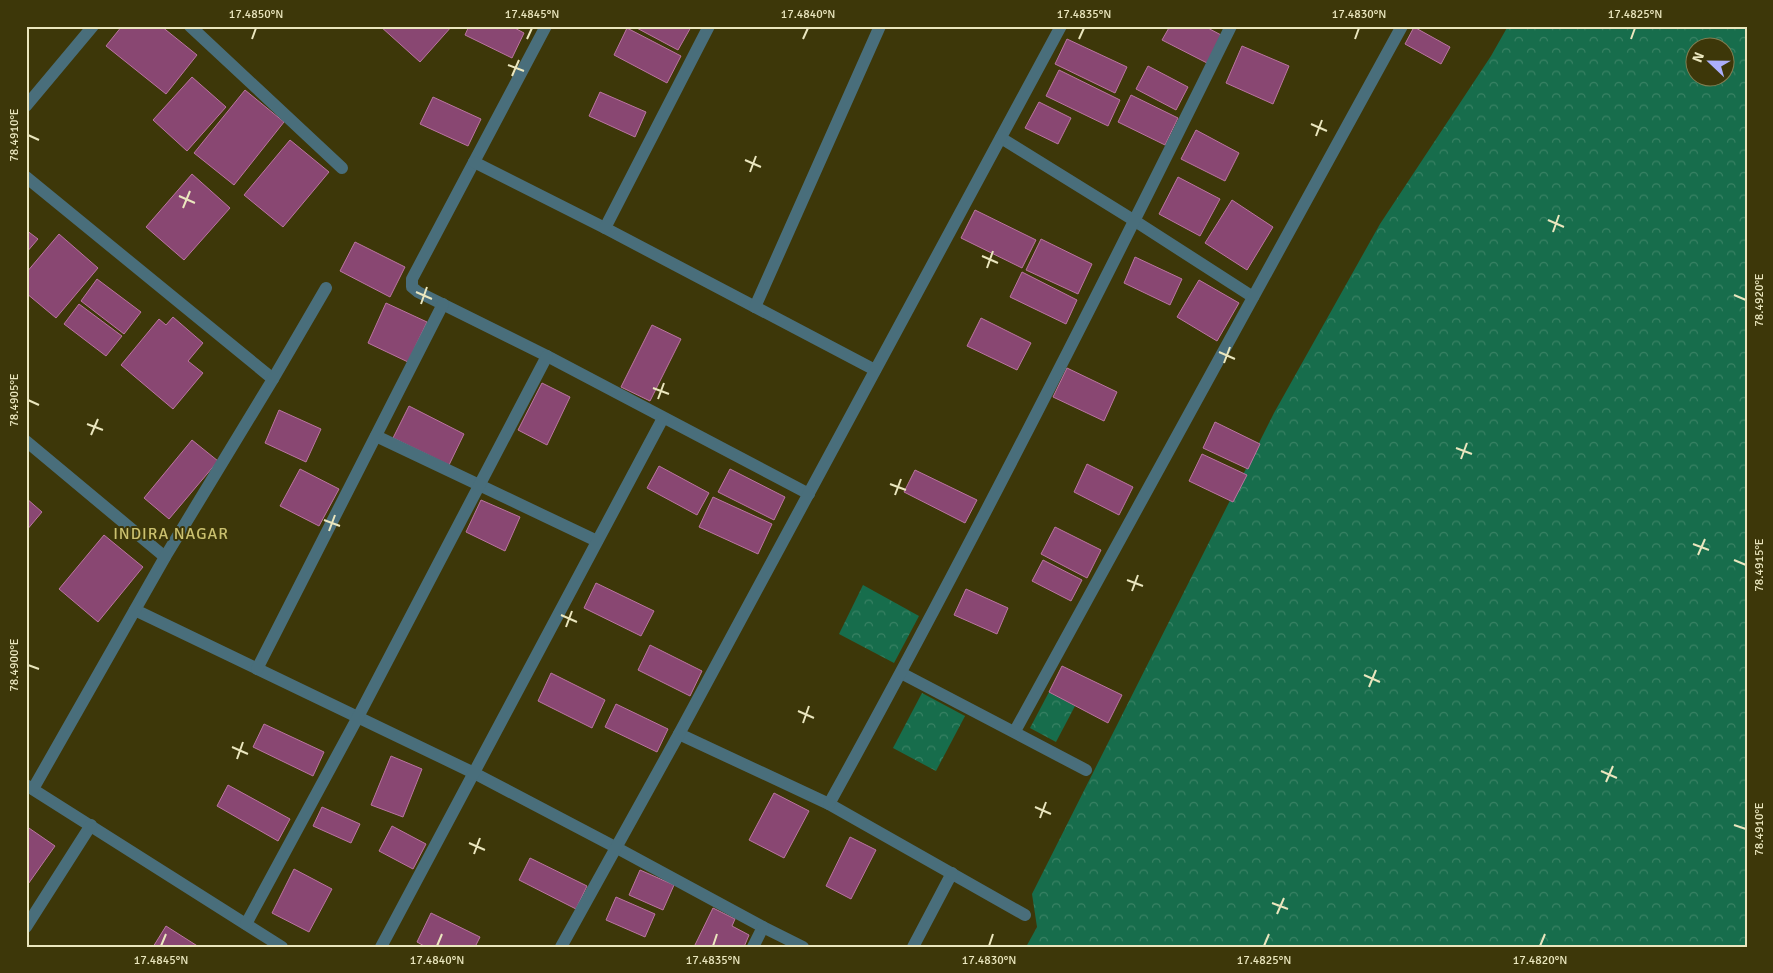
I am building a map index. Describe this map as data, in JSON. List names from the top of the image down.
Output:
{
  "districts": ["INDIRA NAGAR"],
  "north": "left",
  "coordinates": [
    "17.4850°N",
    "17.4845°N",
    "17.4840°N",
    "17.4835°N",
    "17.4830°N",
    "17.4825°N",
    "78.4910°E",
    "78.4920°E",
    "78.4905°E",
    "78.4915°E",
    "78.4900°E",
    "17.4820°N"
  ]
}
